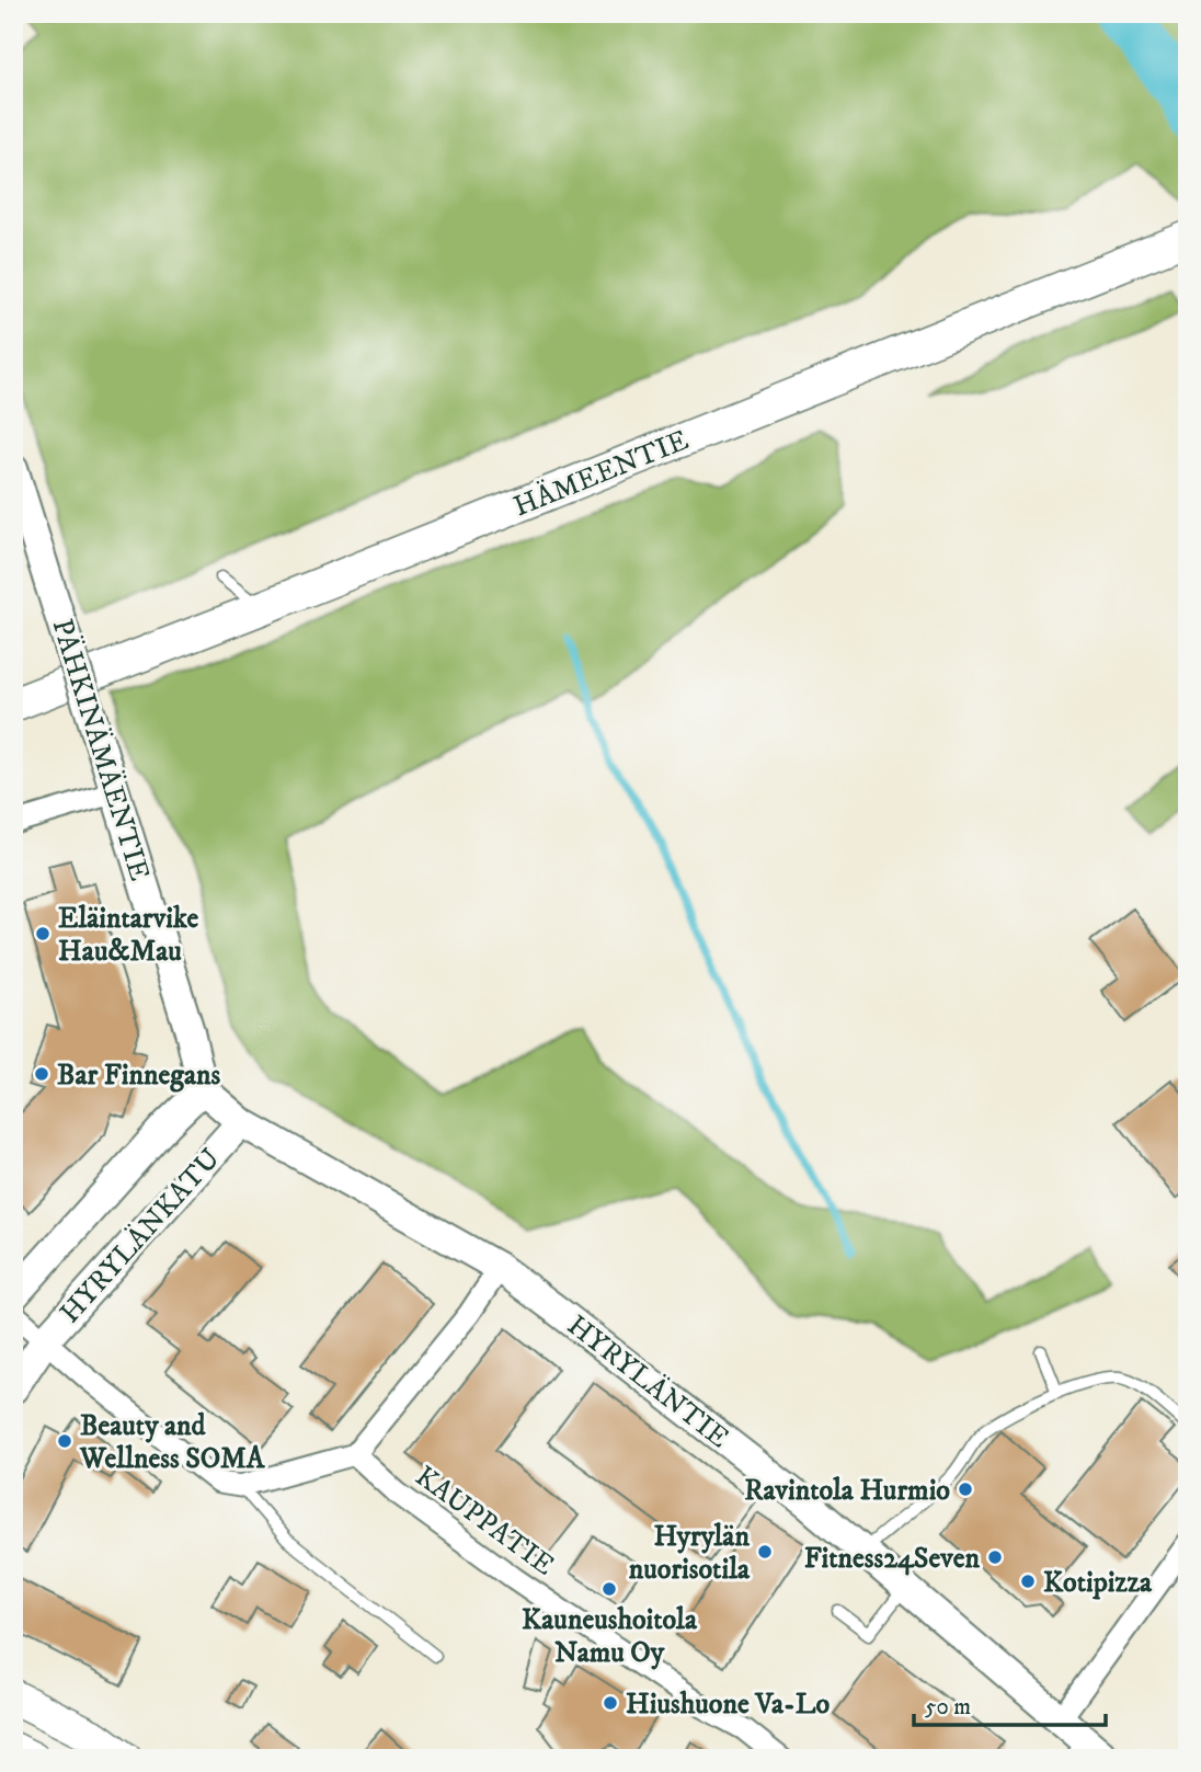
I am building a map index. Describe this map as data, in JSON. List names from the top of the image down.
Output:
{
  "streets": {
    "main road": ["HÄMEENTIE"],
    "street": [
      "PÄHKINÄMÄENTIE",
      "HYRYLÄNKATU",
      "HYRYLÄNTIE",
      "KAUPPATIE"
    ]
  },
  "crossings": [
    ["PÄHKINÄMÄENTIE", "HYRYLÄNKATU"],
    ["PÄHKINÄMÄENTIE", "HYRYLÄNTIE"],
    ["HYRYLÄNKATU", "HYRYLÄNTIE"]
  ],
  "places": [
    "Eläintarvike Hau&Mau",
    "Bar Finnegans",
    "Beauty and Wellness SOMA",
    "Ravintola Hurmio",
    "Hyrylän nuorisotila",
    "Fitness24Seven",
    "Kotipizza",
    "Kauneushoitola Namu Oy",
    "Hiushuone Va-Lo"
  ],
  "scale_bar": "50 m"
}
